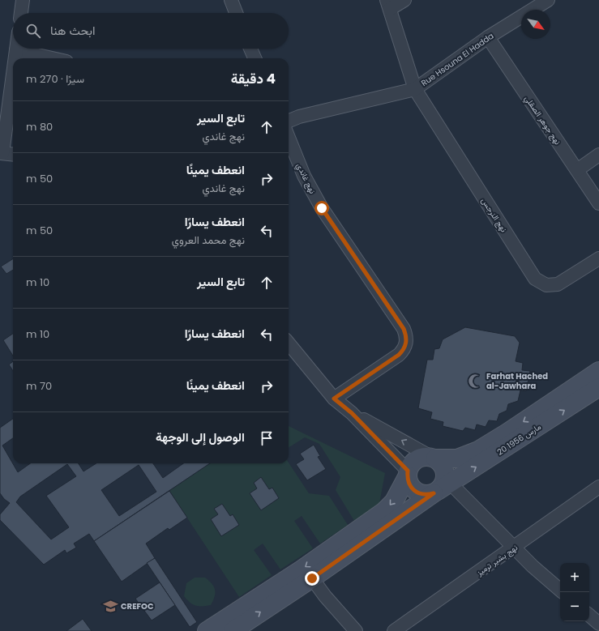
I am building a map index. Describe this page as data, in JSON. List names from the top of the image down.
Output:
{
  "streets": {
    "main road": ["20 مارس 1956"],
    "street": [
      "Rue Hsouna El Hadda",
      "نهج جوهر الصقلي",
      "نهج غاندي",
      "نهج النرجس",
      "نهج بشير ترميز"
    ]
  },
  "crossings": [
    ["Rue Hsouna El Hadda", "نهج جوهر الصقلي"],
    ["Rue Hsouna El Hadda", "نهج النرجس"]
  ],
  "places": {
    "mosque": ["Farhat Hached al-Jawhara"],
    "school or university": ["CREFOC"]
  },
  "north": "bottom right",
  "page": {
    "search": "ابحث هنا",
    "heading": ["4 دقيقة", "سيرًا · 270 m"],
    "list": [
      ["تابع السير", "نهج غاندي", "80 m"],
      ["انعطف يمينًا", "نهج غاندي", "50 m"],
      ["انعطف يسارًا", "نهج محمد العروي", "50 m"],
      ["تابع السير", "10 m"],
      ["انعطف يسارًا", "10 m"],
      ["انعطف يمينًا", "70 m"],
      "الوصول إلى الوجهة"
    ],
    "map_buttons": ["+", "−"]
  }
}
